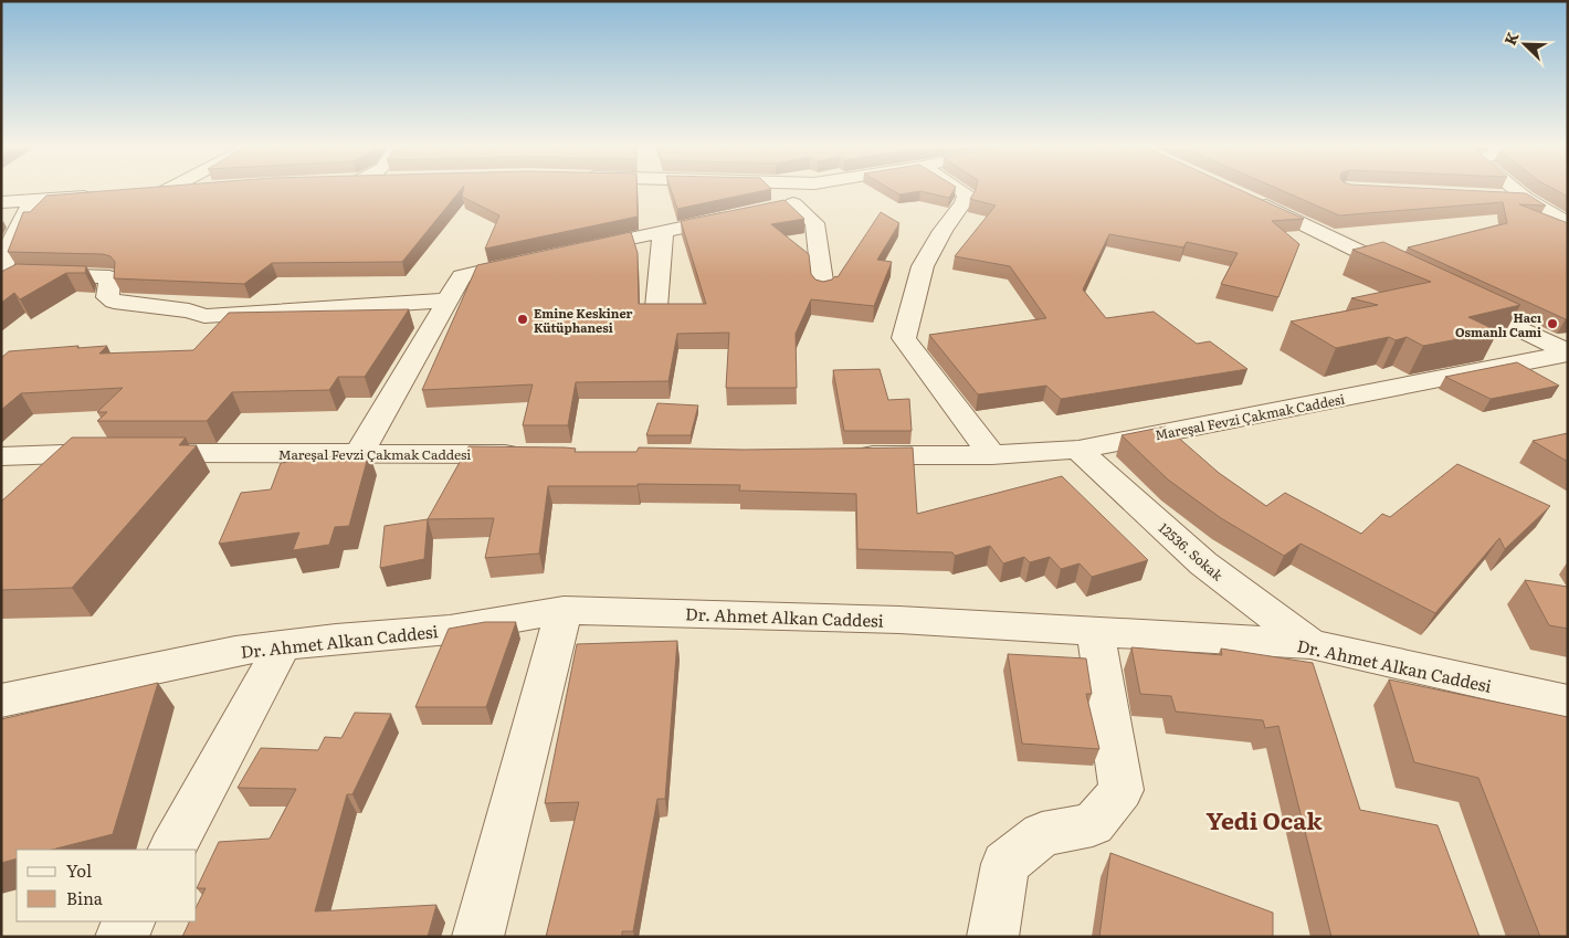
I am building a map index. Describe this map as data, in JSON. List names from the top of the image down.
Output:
{
  "streets": {
    "street": ["Mareşal Fevzi Çakmak Caddesi", "12536. Sokak", "Dr. Ahmet Alkan Caddesi"]
  },
  "crossings": [
    ["Mareşal Fevzi Çakmak Caddesi", "12536. Sokak"],
    ["12536. Sokak", "Dr. Ahmet Alkan Caddesi"]
  ],
  "districts": ["Yedi Ocak"],
  "places": ["Emine Keskiner Kütüphanesi", "Hacı Osmanlı Cami"],
  "legend": ["Yol", "Bina"],
  "north": "top left"
}
